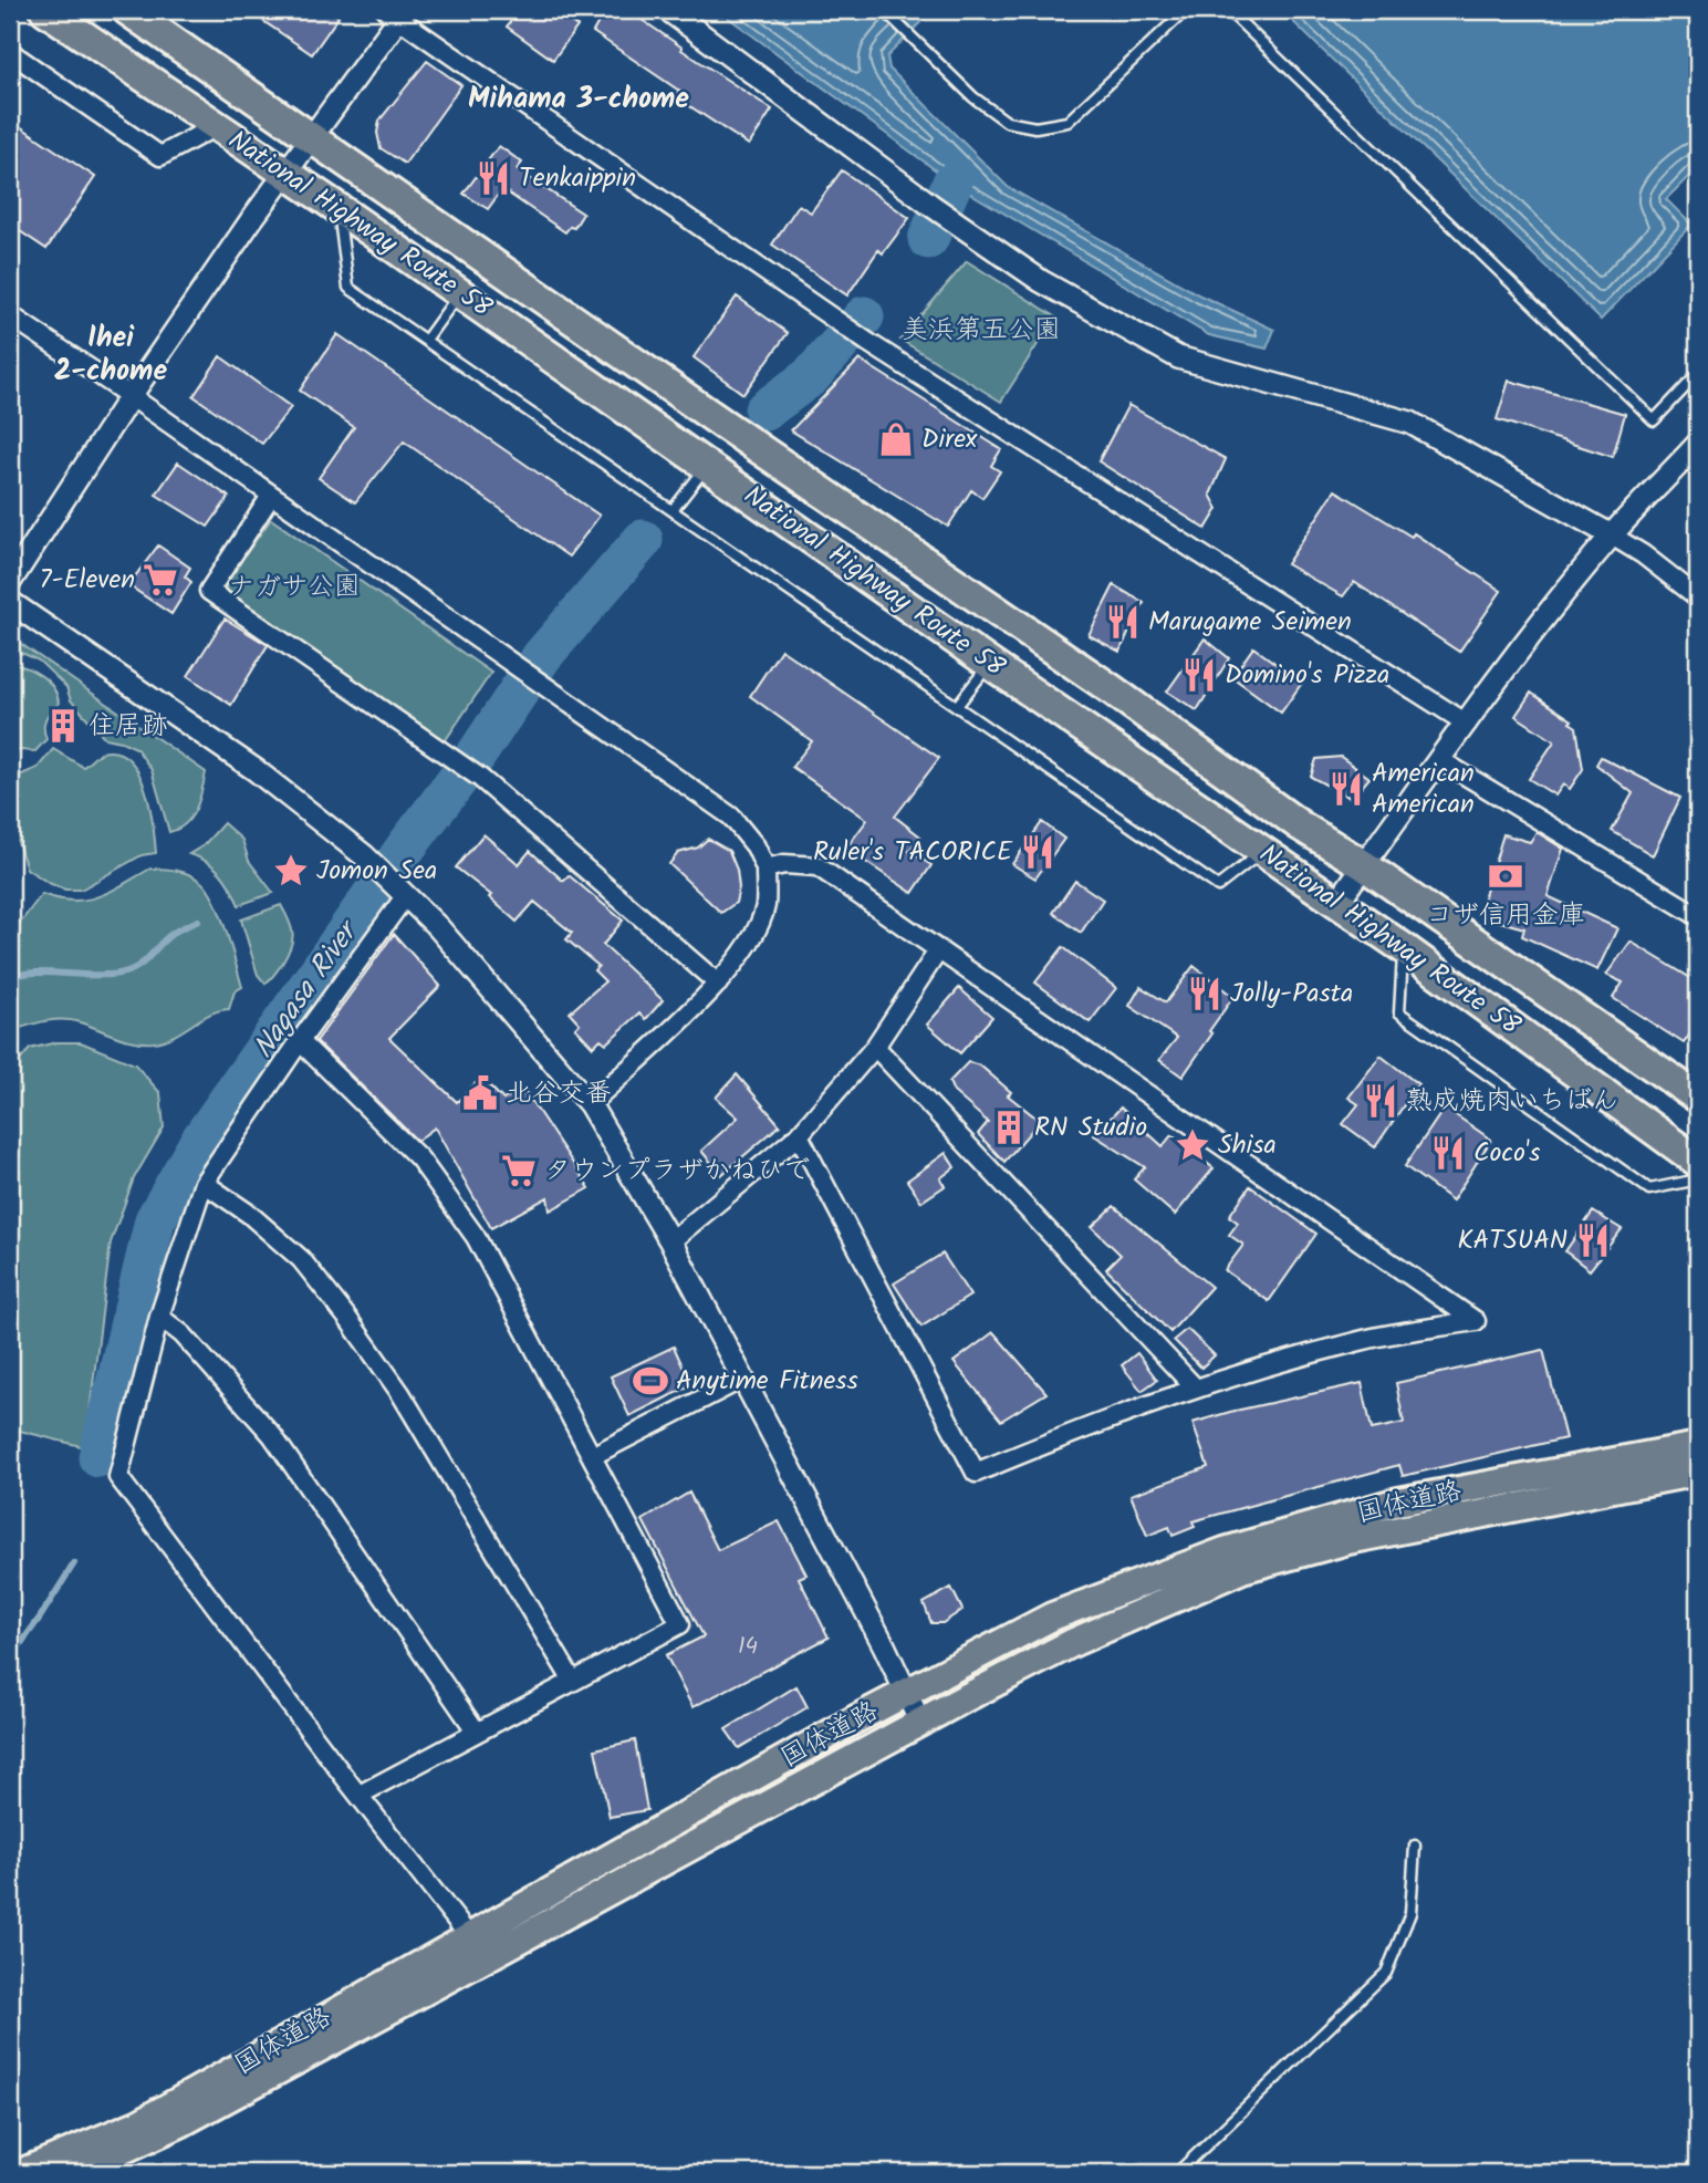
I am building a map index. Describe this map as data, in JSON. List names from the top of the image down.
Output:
{
  "streets": {
    "highway": ["National Highway Route 58"],
    "main road": ["国体道路"]
  },
  "districts": ["Mihama 3-chome", "Ihei 2-chome"],
  "water": ["Nagasa River"],
  "parks": ["美浜第五公園", "ナガサ公園"],
  "places": {
    "restaurant": [
      "Tenkaippin",
      "Marugame Seimen",
      "Domino's Pizza",
      "American American",
      "Ruler's TACORICE",
      "Jolly-Pasta",
      "熟成焼肉いちばん",
      "Coco's",
      "KATSUAN"
    ],
    "shop": ["Direx"],
    "supermarket": ["7-Eleven", "タウンプラザかねひで"],
    "building": ["住居跡", "RN Studio"],
    "place": ["Jomon Sea", "Shisa"],
    "bank": ["コザ信用金庫"],
    "public building": ["北谷交番"],
    "sports": ["Anytime Fitness"]
  },
  "house_numbers": ["14"]
}
